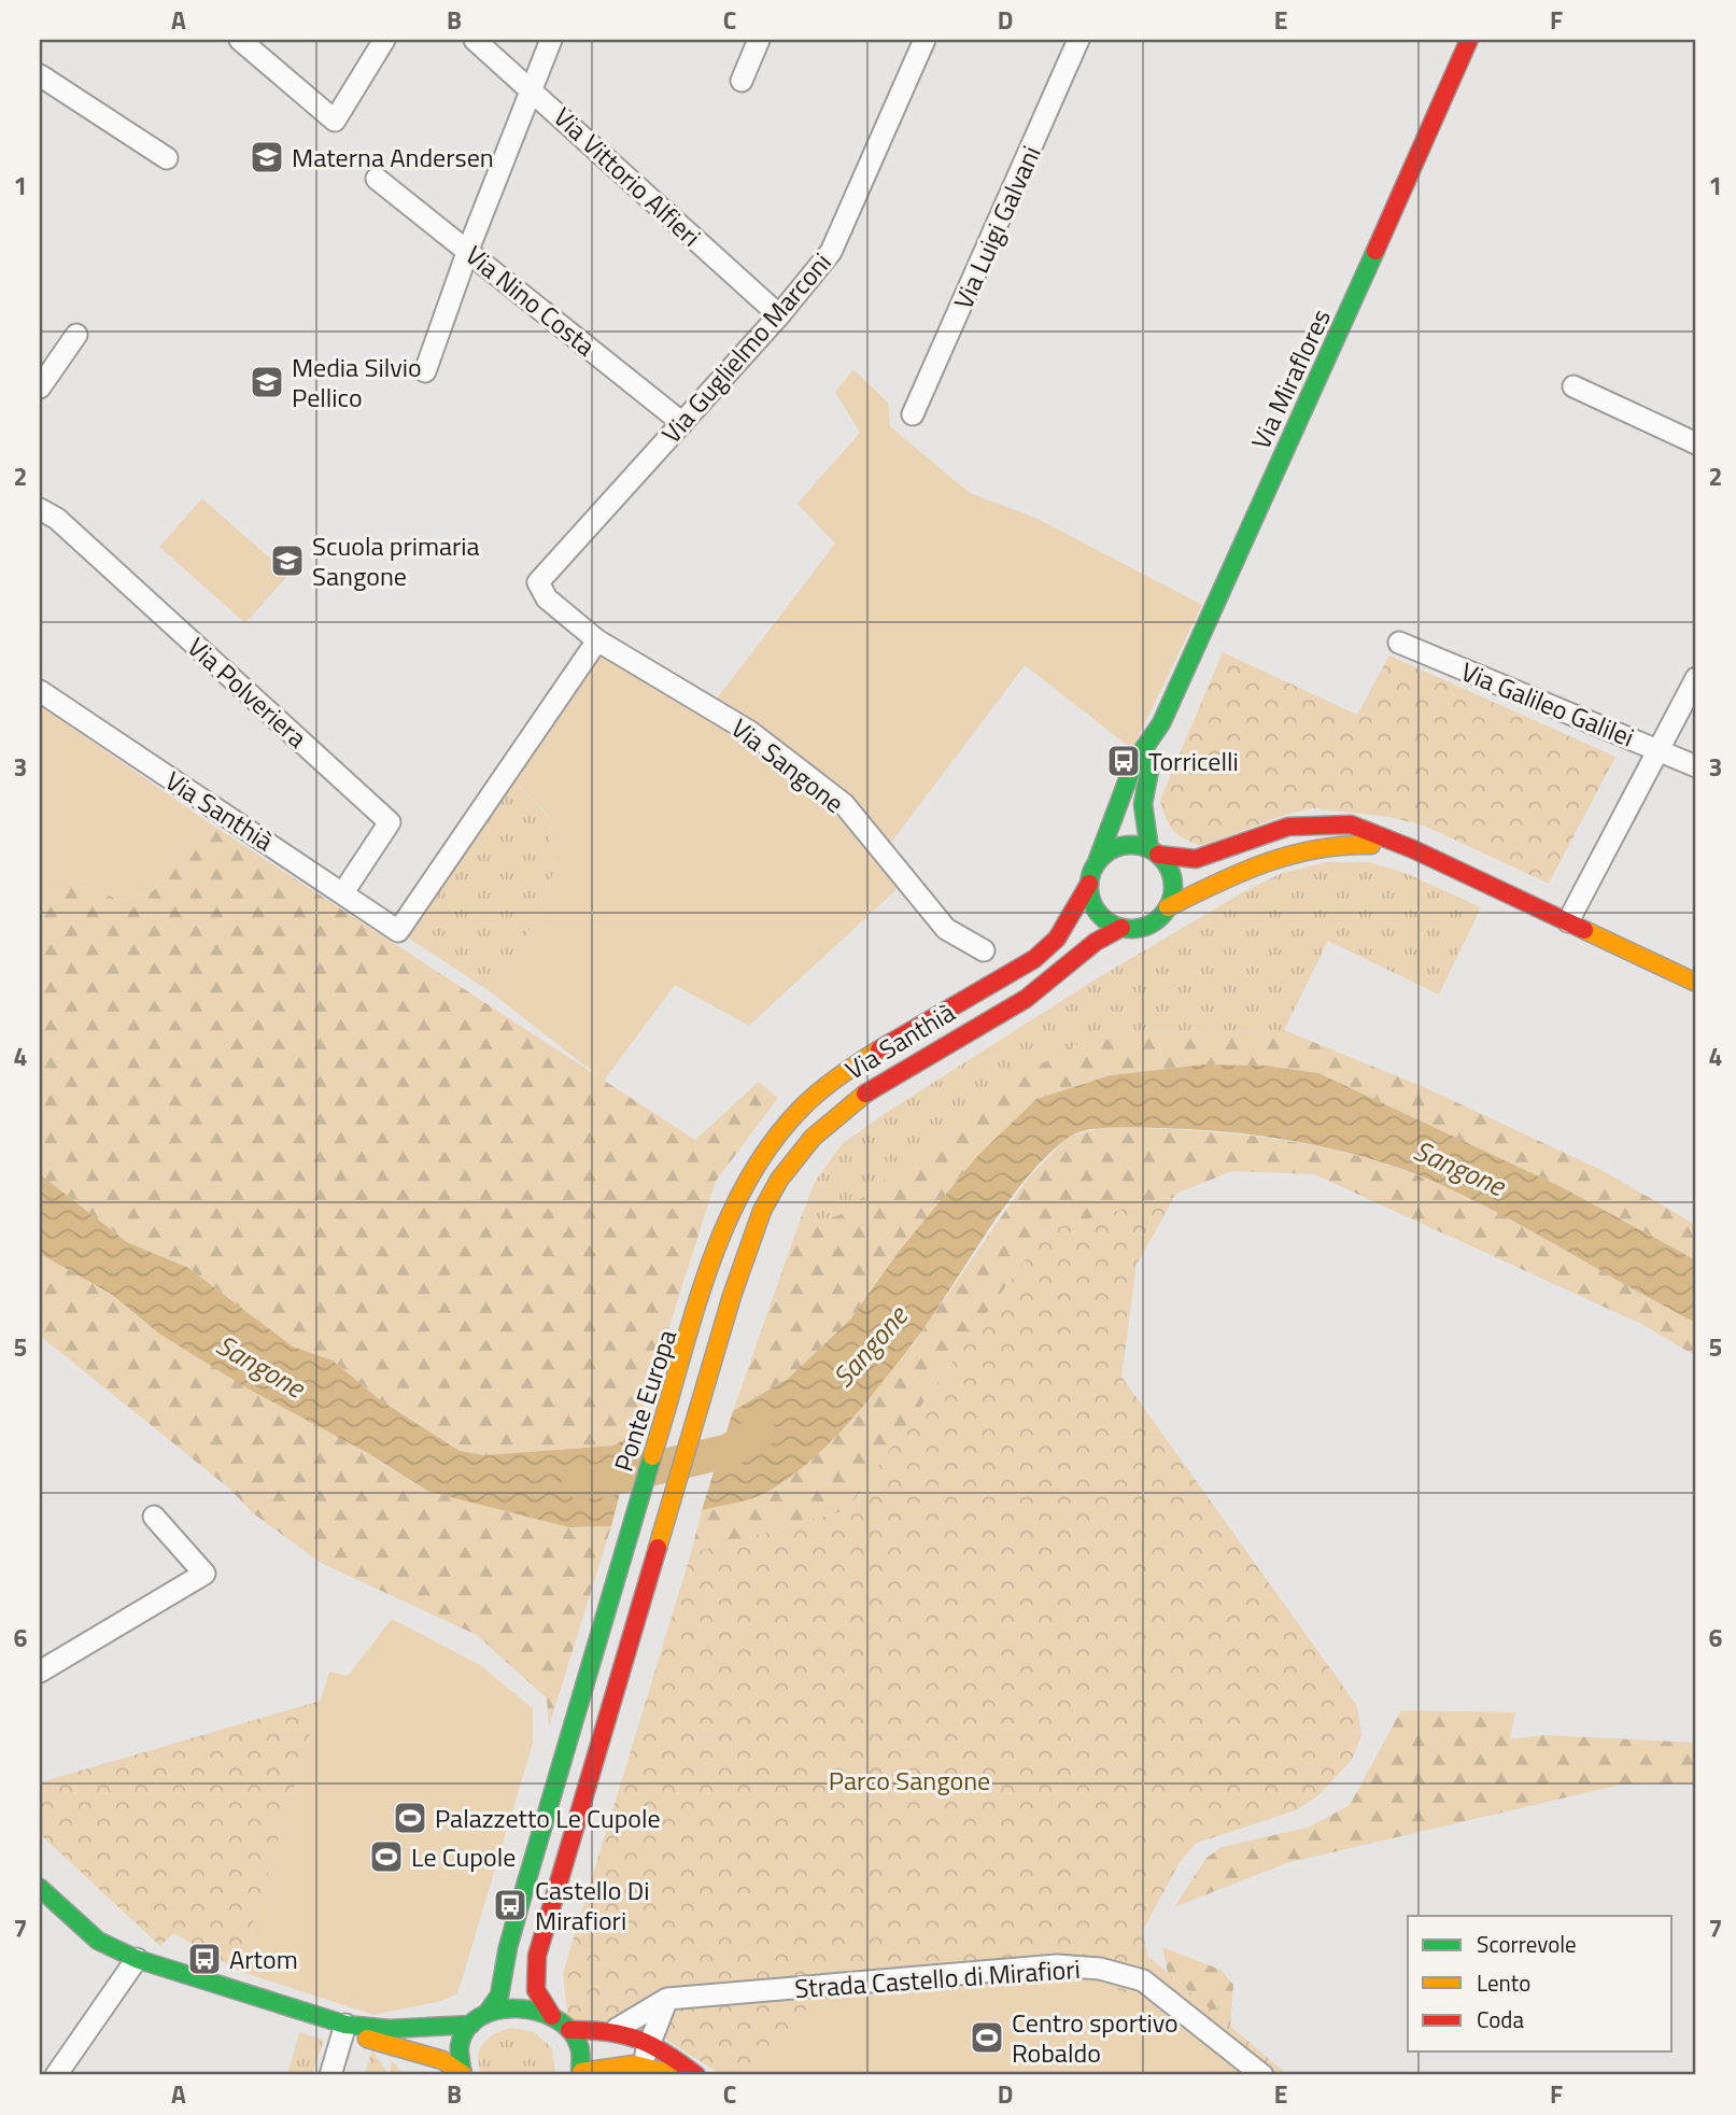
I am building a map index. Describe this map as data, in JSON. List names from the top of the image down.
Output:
{
  "streets": {
    "street": [
      "Via Vittorio Alfieri",
      "Via Luigi Galvani",
      "Via Nino Costa",
      "Via Guglielmo Marconi",
      "Via Miraflores",
      "Via Polveriera",
      "Via Galileo Galilei",
      "Via Sangone",
      "Via Santhià",
      "Ponte Europa",
      "Strada Castello di Mirafiori"
    ]
  },
  "crossings": [
    ["Via Vittorio Alfieri", "Via Guglielmo Marconi"],
    ["Via Nino Costa", "Via Guglielmo Marconi"],
    ["Via Guglielmo Marconi", "Via Sangone"],
    ["Via Miraflores", "Via Santhià"],
    ["Via Polveriera", "Via Santhià"],
    ["Via Sangone", "Via Santhià"],
    ["Via Santhià", "Ponte Europa"]
  ],
  "water": ["Sangone"],
  "parks": ["Parco Sangone"],
  "places": {
    "school or university": ["Materna Andersen", "Media Silvio Pellico", "Scuola primaria Sangone"],
    "bus stop": ["Torricelli", "Castello Di Mirafiori", "Artom"],
    "sports": ["Palazzetto Le Cupole", "Le Cupole", "Centro sportivo Robaldo"]
  },
  "legend": ["Scorrevole", "Lento", "Coda"],
  "grid": {
    "columns": [
      "A",
      "B",
      "C",
      "D",
      "E",
      "F"
    ],
    "rows": [
      "1",
      "2",
      "3",
      "4",
      "5",
      "6",
      "7"
    ]
  }
}
